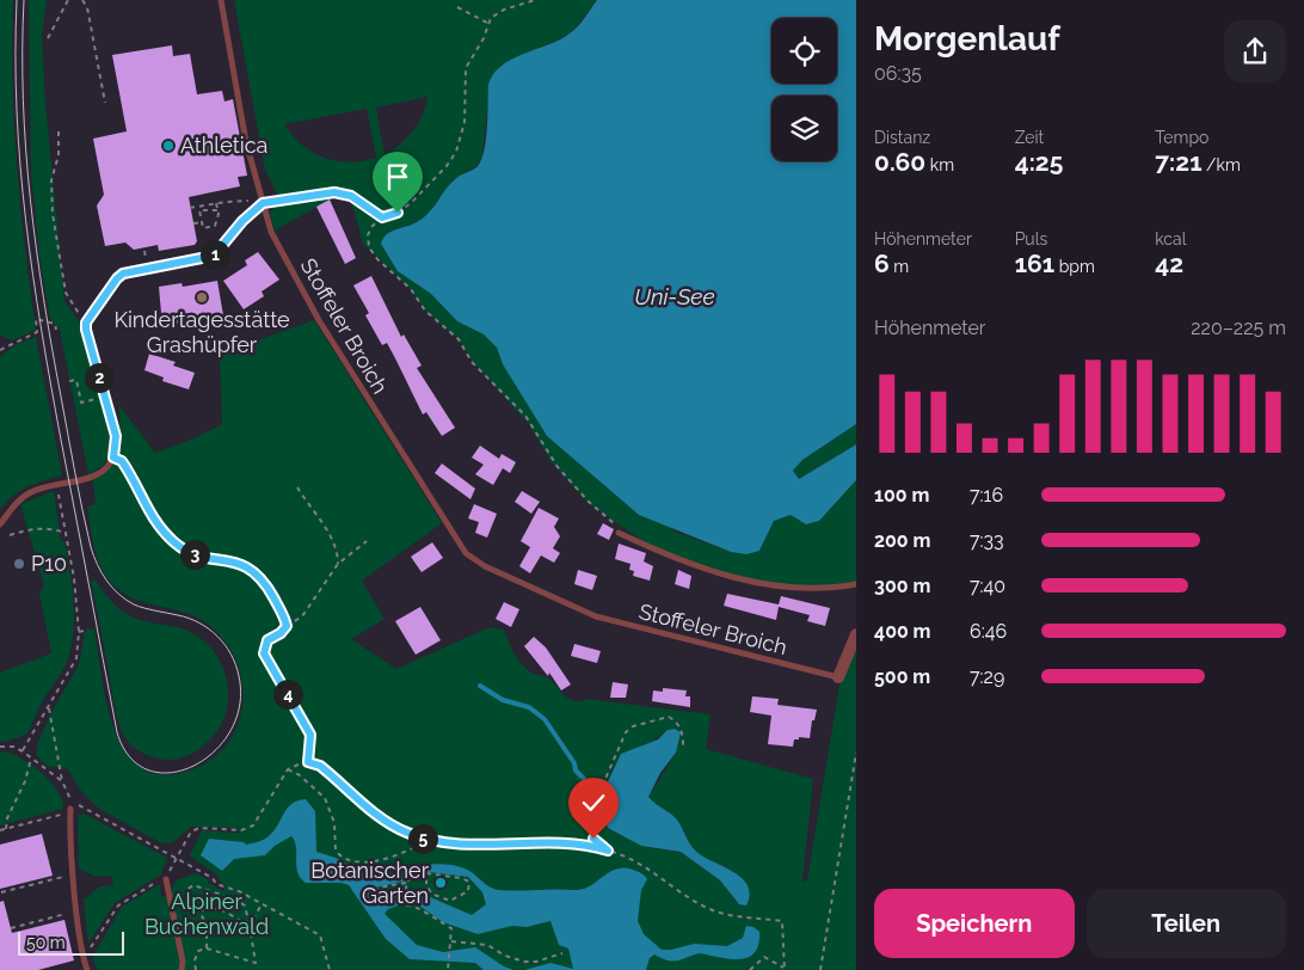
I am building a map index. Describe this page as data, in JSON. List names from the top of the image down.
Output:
{
  "streets": {
    "lane": ["Stoffeler Broich"]
  },
  "water": ["Uni-See"],
  "parks": ["Alpiner Buchenwald"],
  "places": [
    "Athletica",
    "Kindertagesstätte Grashüpfer",
    "P10",
    "Botanischer Garten"
  ],
  "scale_bar": "50 m",
  "page": {
    "heading": ["Morgenlauf", "06:35"],
    "stats": [
      ["Distanz", "0.60 km"],
      ["Zeit", "4:25"],
      ["Tempo", "7:21 /km"],
      ["Höhenmeter", "6 m"],
      ["Puls", "161 bpm"],
      ["kcal", "42"]
    ],
    "pins": [
      "1",
      "2",
      "3",
      "4",
      "5"
    ],
    "chart": ["Höhenmeter", "220–225 m"],
    "list": [
      {
        "name": "100 m",
        "note": "7:16"
      },
      {
        "name": "200 m",
        "note": "7:33"
      },
      {
        "name": "300 m",
        "note": "7:40"
      },
      {
        "name": "400 m",
        "note": "6:46"
      },
      {
        "name": "500 m",
        "note": "7:29"
      }
    ],
    "buttons": ["Speichern", "Teilen"],
    "scale": "50 m"
  }
}
